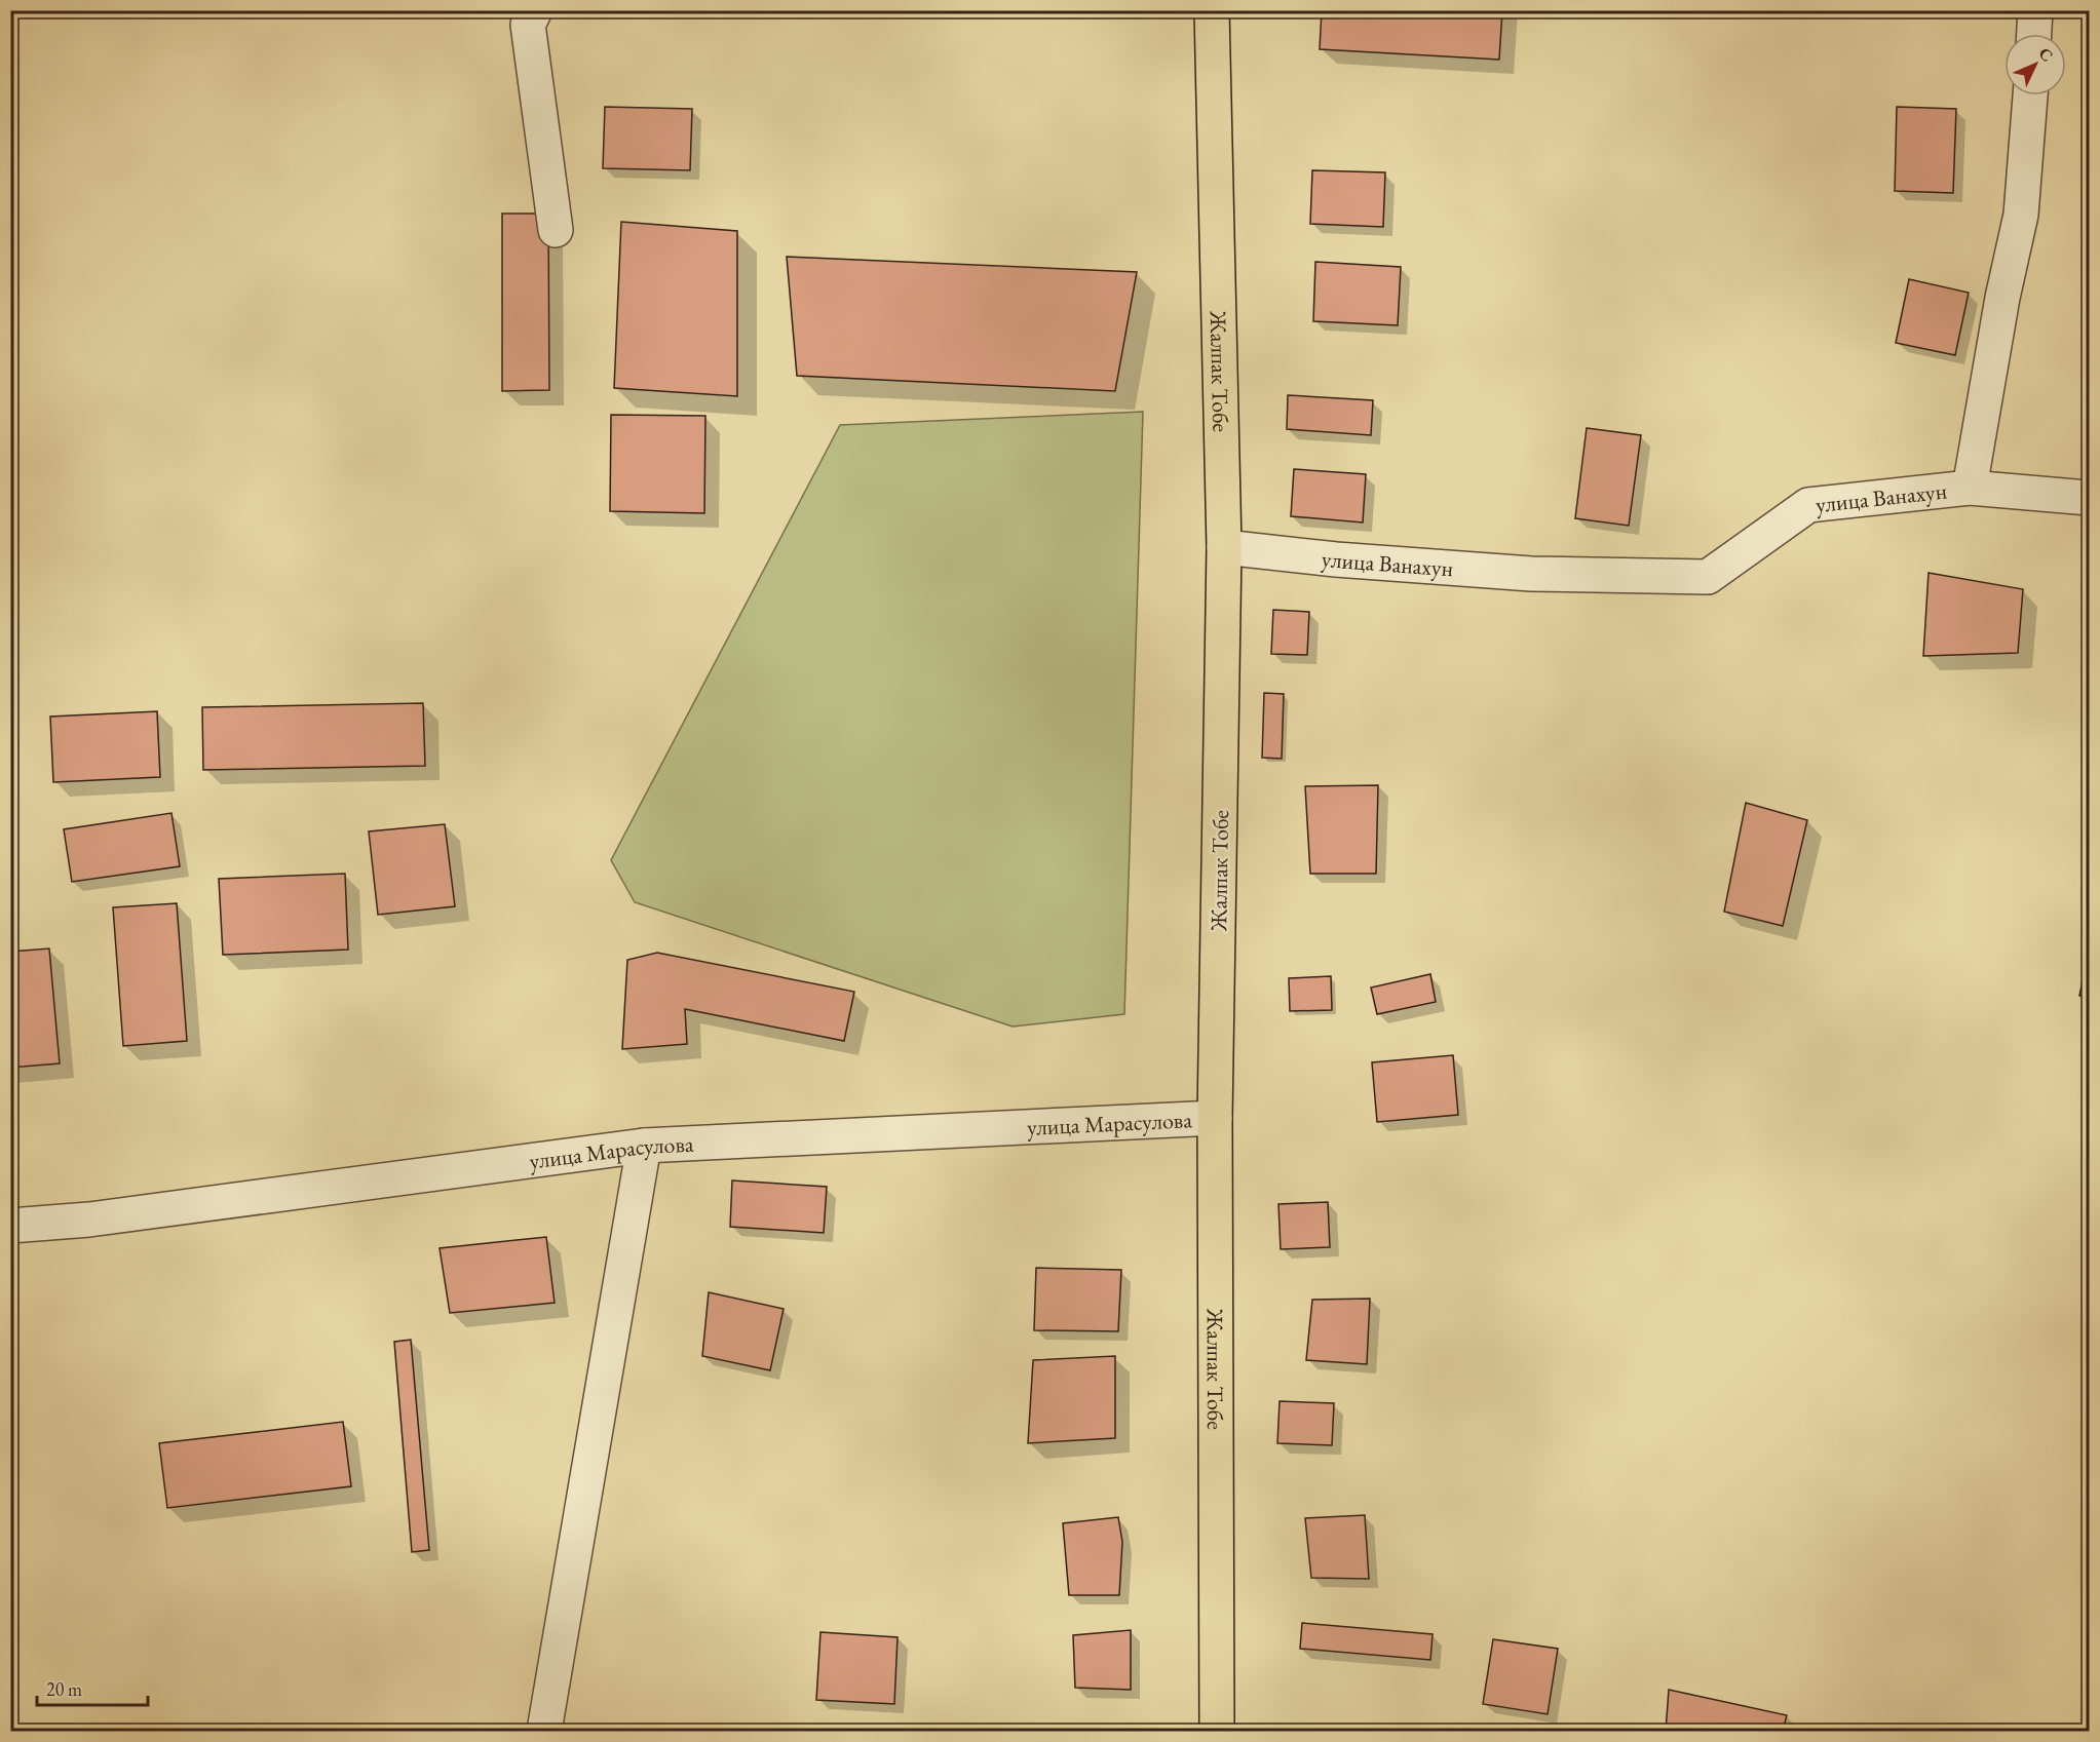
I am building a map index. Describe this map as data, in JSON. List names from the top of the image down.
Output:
{
  "streets": {
    "main road": ["Жалпак Тобе"],
    "street": ["улица Ванахун", "улица Марасулова"]
  },
  "crossings": [
    ["Жалпак Тобе", "улица Ванахун"],
    ["Жалпак Тобе", "улица Марасулова"]
  ],
  "scale_bar": "20 m",
  "north": "top right"
}
